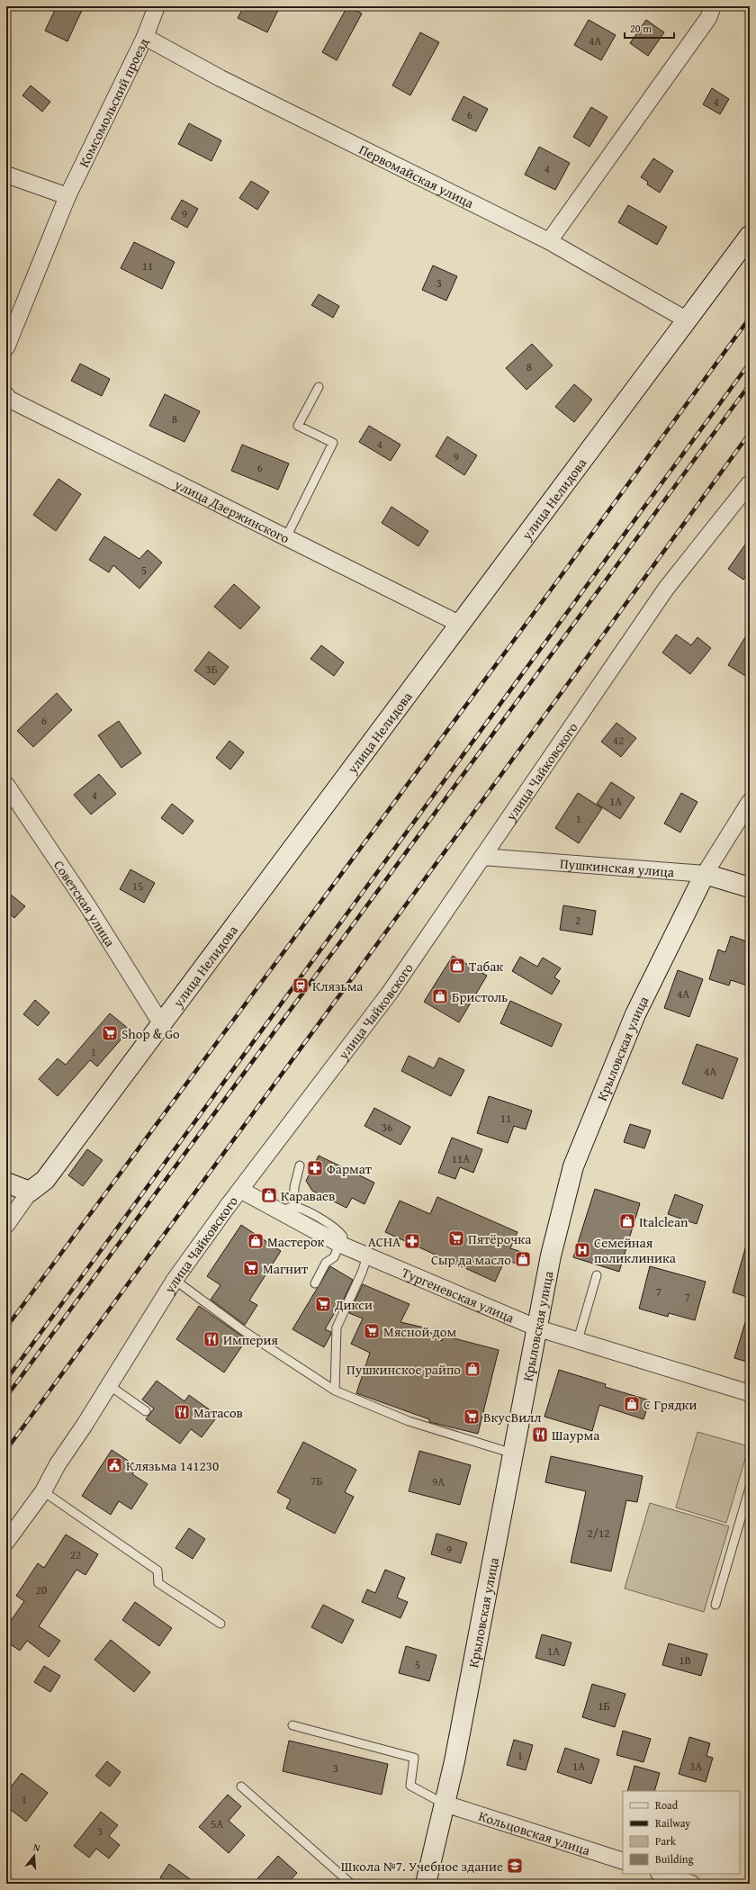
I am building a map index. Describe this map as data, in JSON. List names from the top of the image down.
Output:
{
  "streets": {
    "main road": ["улица Нелидова", "Пушкинская улица", "Крыловская улица"],
    "street": [
      "Комсомольский проезд",
      "Первомайская улица",
      "улица Дзержинского",
      "улица Чайковского",
      "Советская улица",
      "Тургеневская улица",
      "Кольцовская улица"
    ]
  },
  "crossings": [
    ["Комсомольский проезд", "Первомайская улица"],
    ["Первомайская улица", "улица Нелидова"],
    ["улица Нелидова", "улица Дзержинского"],
    ["улица Нелидова", "Советская улица"],
    ["улица Чайковского", "Пушкинская улица"],
    ["улица Чайковского", "Тургеневская улица"],
    ["Пушкинская улица", "Крыловская улица"],
    ["Крыловская улица", "Тургеневская улица"],
    ["Крыловская улица", "Кольцовская улица"]
  ],
  "places": {
    "shop": [
      "Табак",
      "Бристоль",
      "Караваев",
      "Italclean",
      "Мастерок",
      "Сыр да масло",
      "Пушкинское райпо",
      "С Грядки"
    ],
    "station": ["Клязьма"],
    "supermarket": [
      "Shop & Go",
      "Пятёрочка",
      "Магнит",
      "Дикси",
      "Мясной дом",
      "ВкусВилл"
    ],
    "pharmacy": ["Фармат", "АСНА"],
    "hospital": ["Семейная поликлиника"],
    "restaurant": ["Империя", "Матасов", "Шаурма"],
    "public building": ["Клязьма 141230"],
    "school or university": ["Школа №7. Учебное здание"]
  },
  "house_numbers": [
    "4А",
    "4",
    "6",
    "4",
    "9",
    "11",
    "3",
    "8",
    "8",
    "4",
    "9",
    "6",
    "5",
    "3Б",
    "6",
    "42",
    "4",
    "1А",
    "1",
    "15",
    "2",
    "4А",
    "1",
    "4А",
    "11",
    "36",
    "11А",
    "7",
    "7",
    "7Б",
    "9А",
    "2/12",
    "9",
    "22",
    "20",
    "1А",
    "1В",
    "5",
    "1Б",
    "1",
    "1А",
    "3А",
    "3",
    "1",
    "5А",
    "3"
  ],
  "legend": [
    "Road",
    "Railway",
    "Park",
    "Building"
  ],
  "scale_bar": "20 m",
  "north": "top"
}
